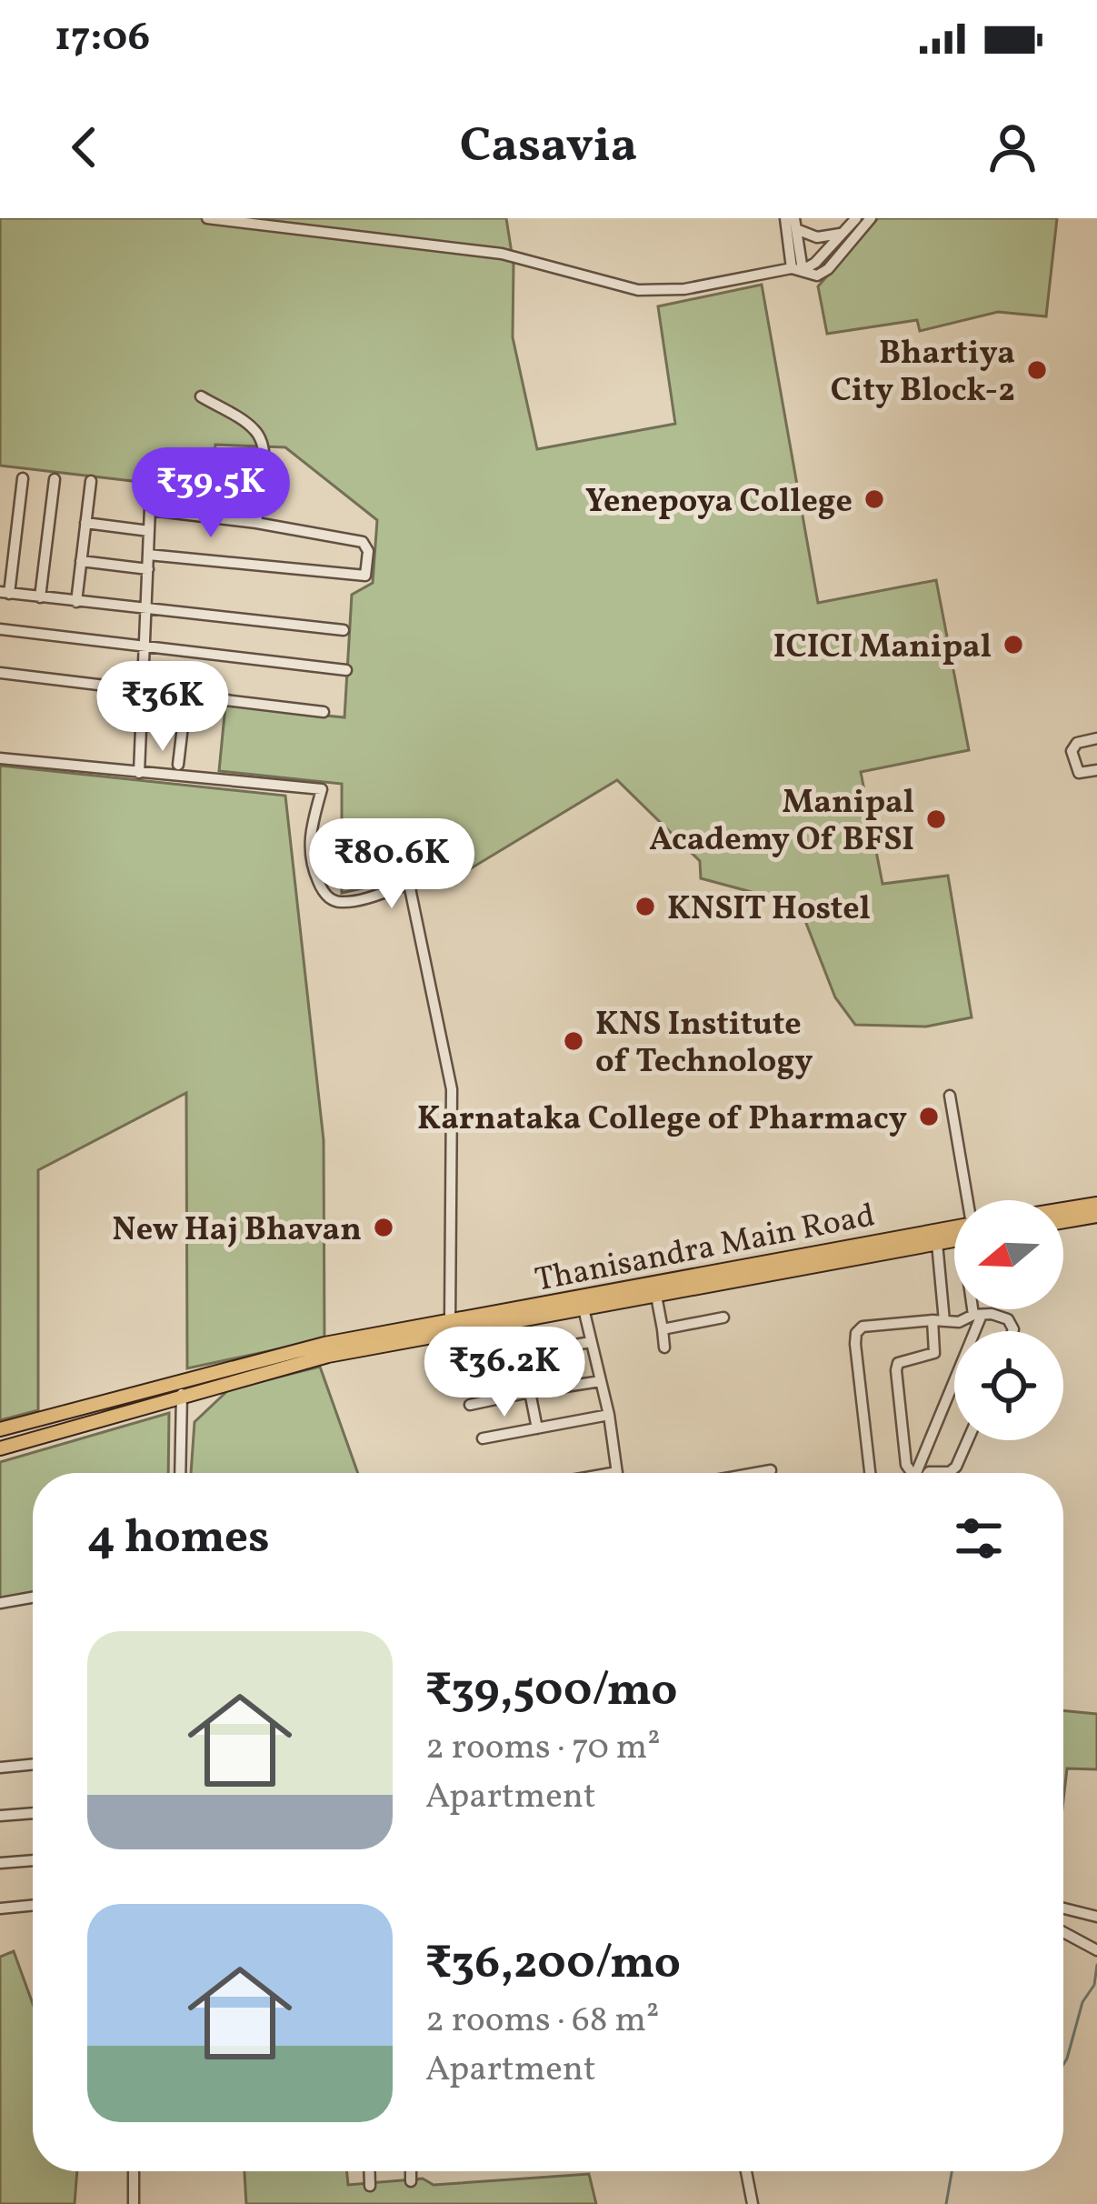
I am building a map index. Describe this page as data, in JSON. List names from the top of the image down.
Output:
{
  "streets": {
    "main road": ["Thanisandra Main Road"]
  },
  "places": [
    "Bhartiya City Block-2",
    "Yenepoya College",
    "ICICI Manipal",
    "Manipal Academy Of BFSI",
    "KNSIT Hostel",
    "KNS Institute of Technology",
    "Karnataka College of Pharmacy",
    "New Haj Bhavan"
  ],
  "north": "left",
  "page": {
    "status": "17:06",
    "header": "Casavia",
    "price": [
      "₹39.5K",
      "₹36K",
      "₹80.6K",
      "₹36.2K"
    ],
    "heading": "4 homes",
    "list": [
      {
        "name": "₹39,500/mo",
        "note": "2 rooms · 70 m² · Apartment"
      },
      {
        "name": "₹36,200/mo",
        "note": "2 rooms · 68 m² · Apartment"
      }
    ]
  }
}
